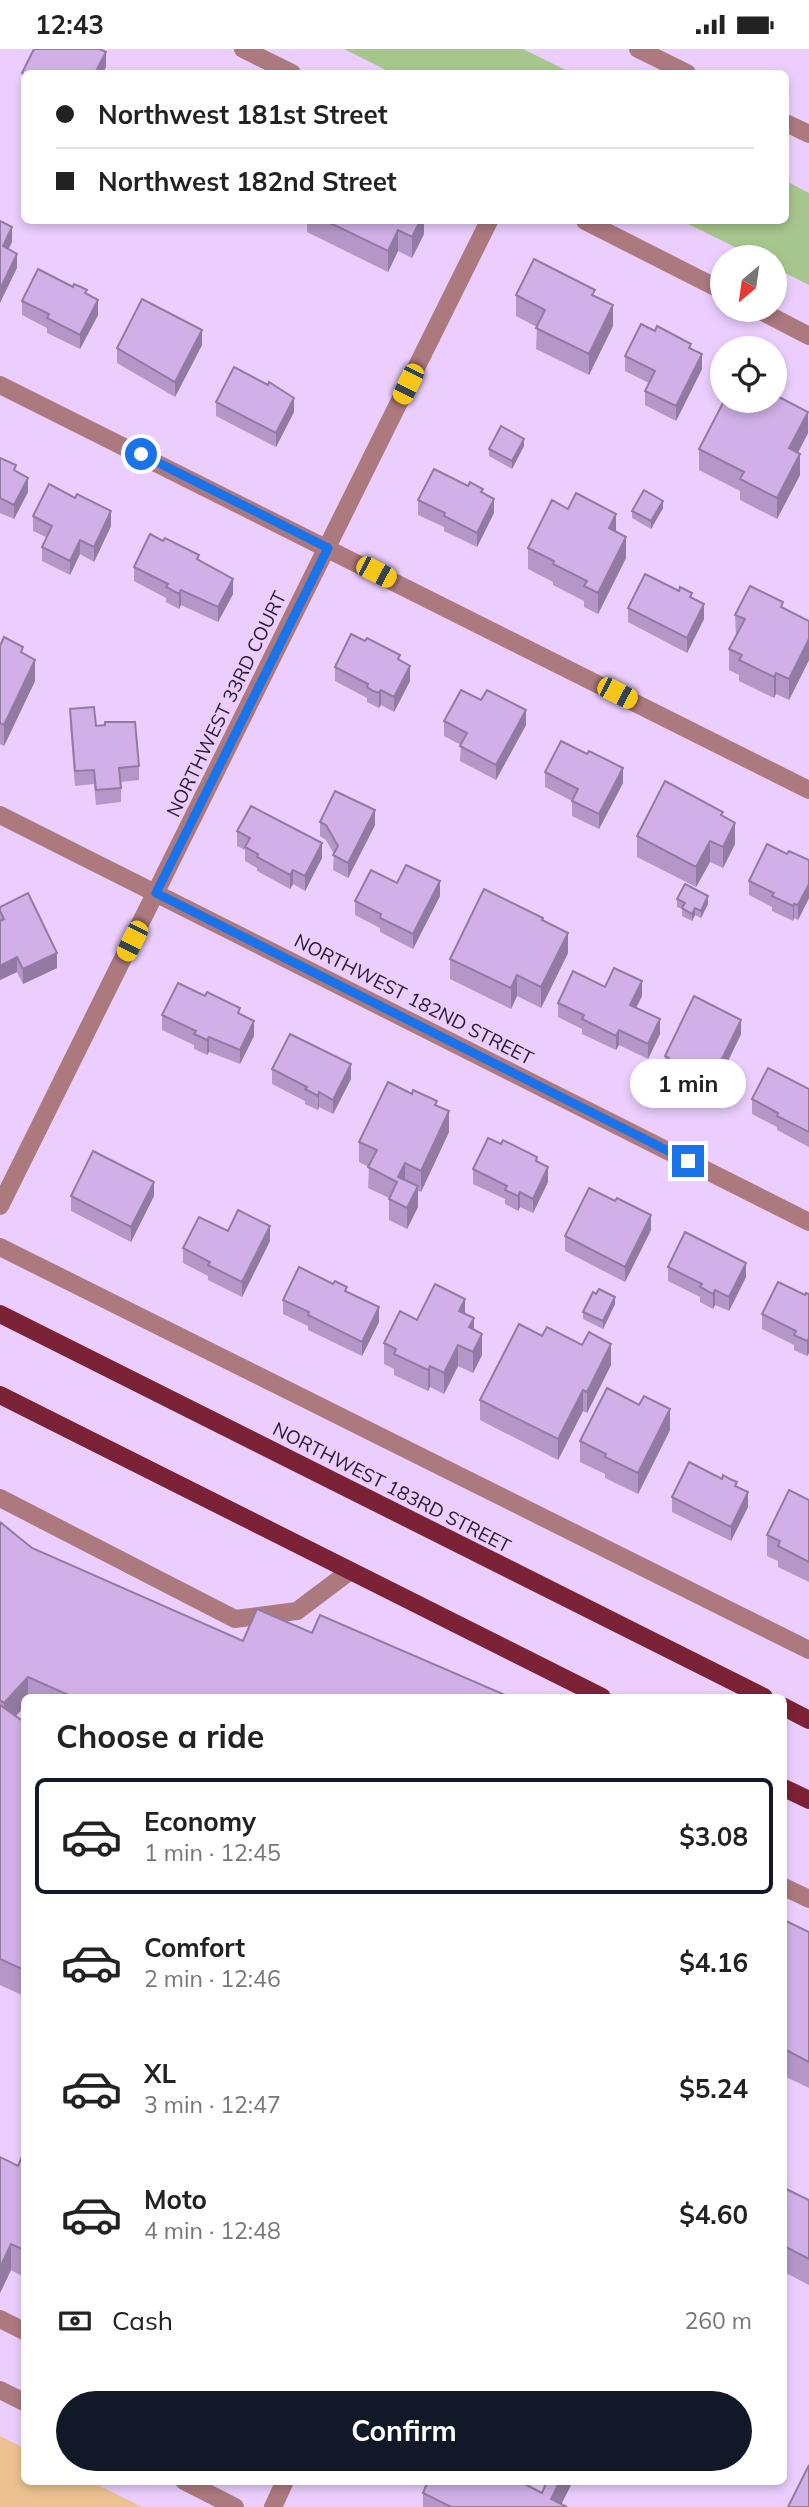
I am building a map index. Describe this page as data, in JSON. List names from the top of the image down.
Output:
{
  "streets": {
    "main road": ["NORTHWEST 183RD STREET"],
    "street": ["NORTHWEST 33RD COURT", "NORTHWEST 182ND STREET"]
  },
  "crossings": [
    ["NORTHWEST 33RD COURT", "NORTHWEST 182ND STREET"]
  ],
  "north": "bottom left",
  "page": {
    "status": "12:43",
    "banner": ["Northwest 181st Street", "Northwest 182nd Street"],
    "bubble": "1 min",
    "heading": "Choose a ride",
    "list": [
      {
        "name": "Economy",
        "note": "1 min · 12:45",
        "value": "$3.08"
      },
      {
        "name": "Comfort",
        "note": "2 min · 12:46",
        "value": "$4.16"
      },
      {
        "name": "XL",
        "note": "3 min · 12:47",
        "value": "$5.24"
      },
      {
        "name": "Moto",
        "note": "4 min · 12:48",
        "value": "$4.60"
      }
    ],
    "pay": ["Cash", "260 m"],
    "buttons": "Confirm"
  }
}
